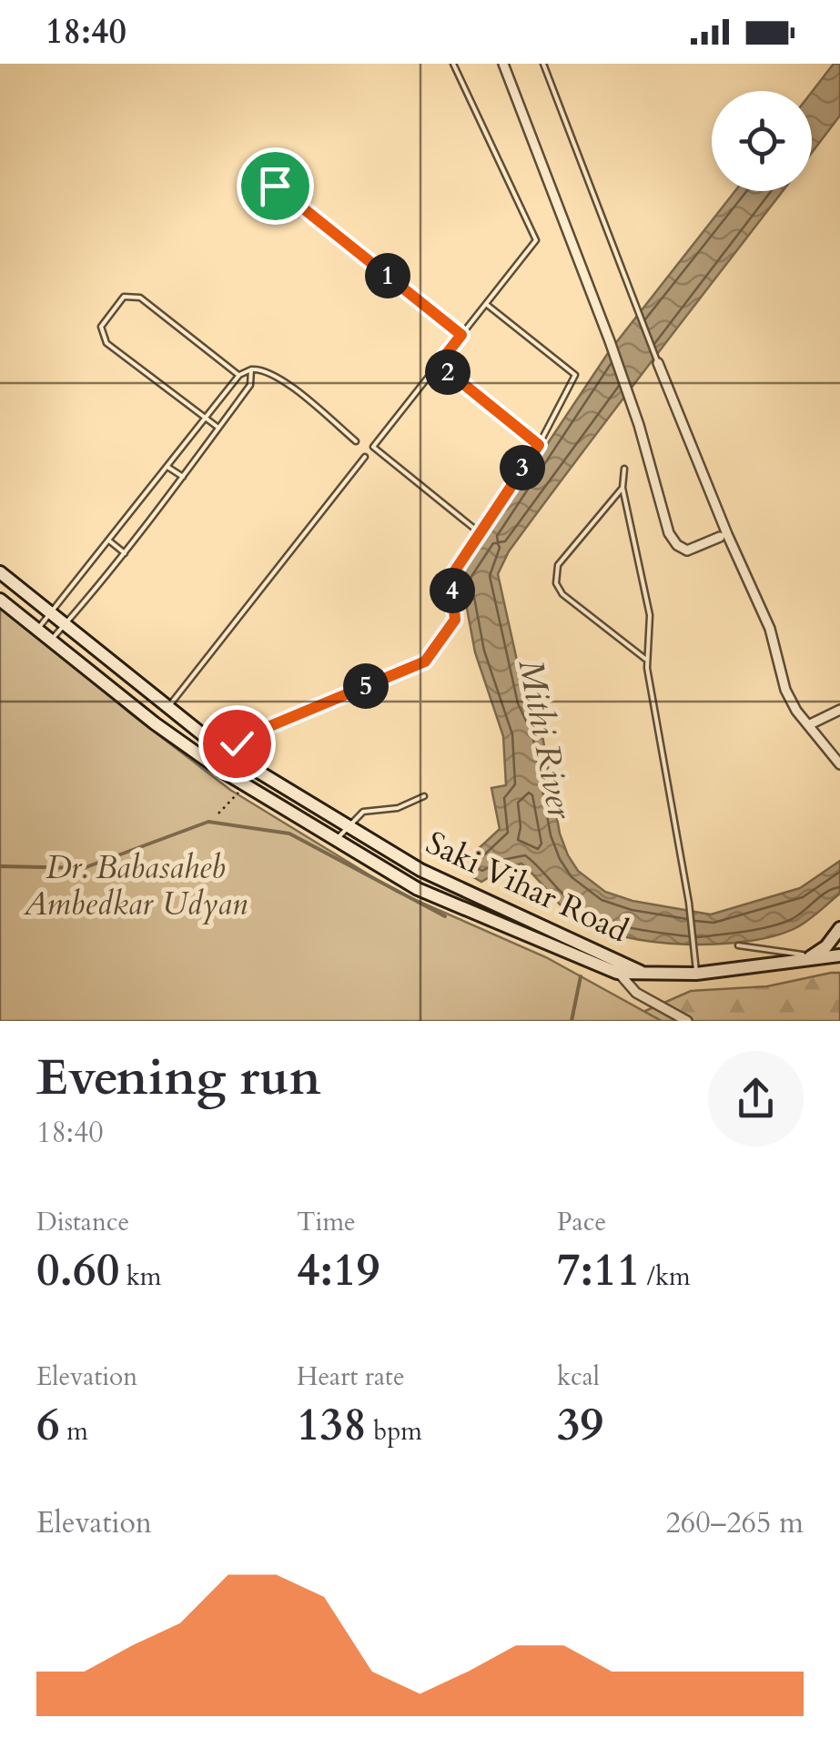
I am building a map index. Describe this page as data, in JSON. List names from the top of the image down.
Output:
{
  "streets": {
    "main road": ["Saki Vihar Road"]
  },
  "water": ["Mithi River"],
  "parks": ["Dr. Babasaheb Ambedkar Udyan"],
  "page": {
    "status": "18:40",
    "pins": [
      "1",
      "2",
      "3",
      "4",
      "5"
    ],
    "heading": ["Evening run", "18:40"],
    "stats": [
      ["Distance", "0.60 km"],
      ["Time", "4:19"],
      ["Pace", "7:11 /km"],
      ["Elevation", "6 m"],
      ["Heart rate", "138 bpm"],
      ["kcal", "39"]
    ],
    "chart": ["Elevation", "260–265 m"]
  }
}
